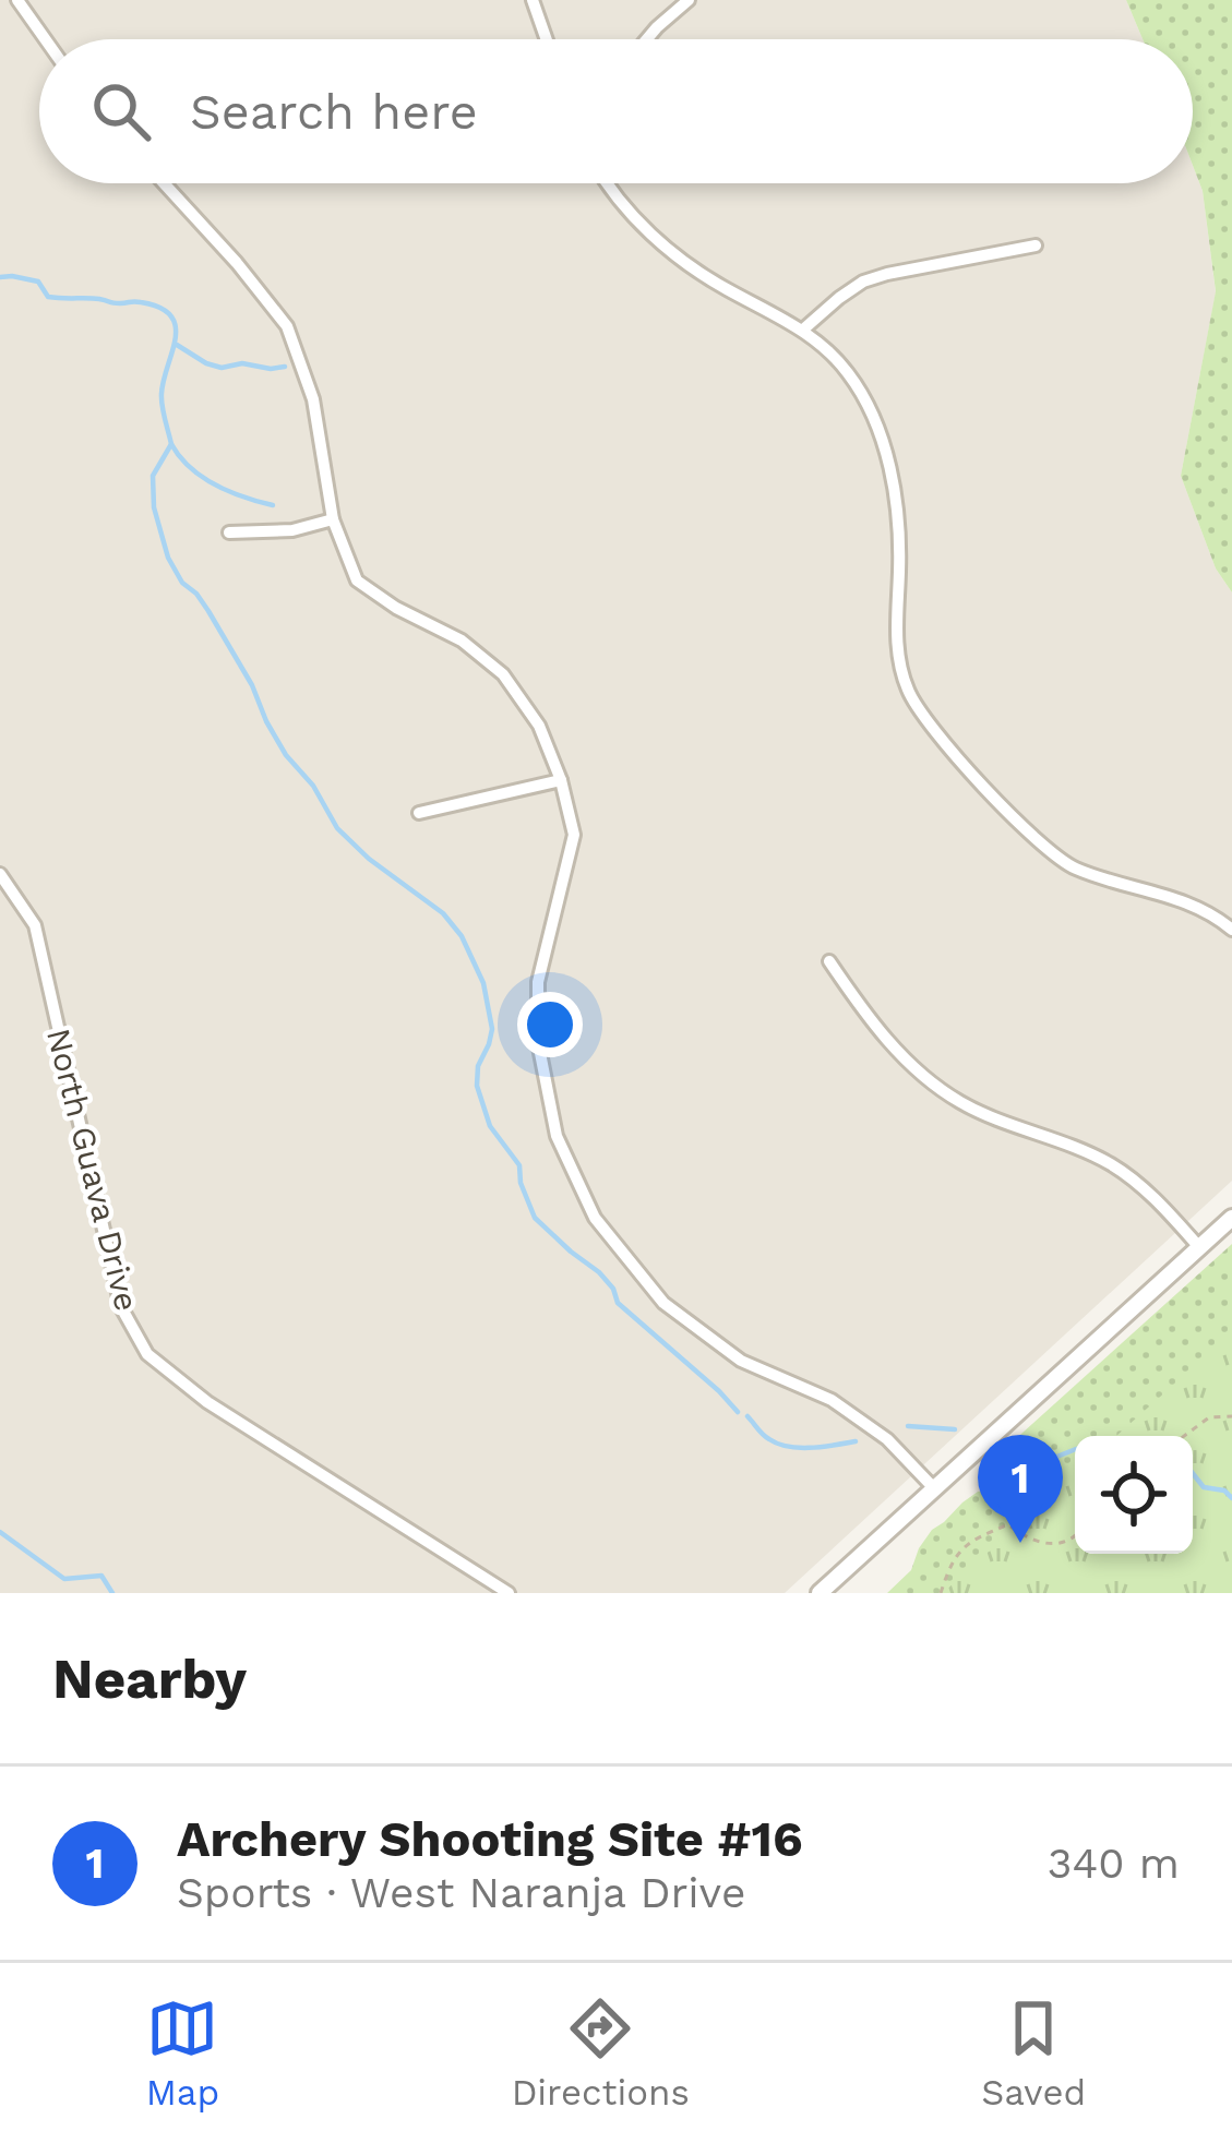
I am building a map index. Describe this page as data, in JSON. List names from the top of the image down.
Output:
{
  "streets": {
    "street": ["North Guava Drive"]
  },
  "page": {
    "search": "Search here",
    "pins": "1",
    "heading": "Nearby",
    "list": [
      {
        "mark": "1",
        "name": "Archery Shooting Site #16",
        "note": "Sports · West Naranja Drive",
        "value": "340 m"
      }
    ],
    "nav": ["Map", "Directions", "Saved"]
  }
}
